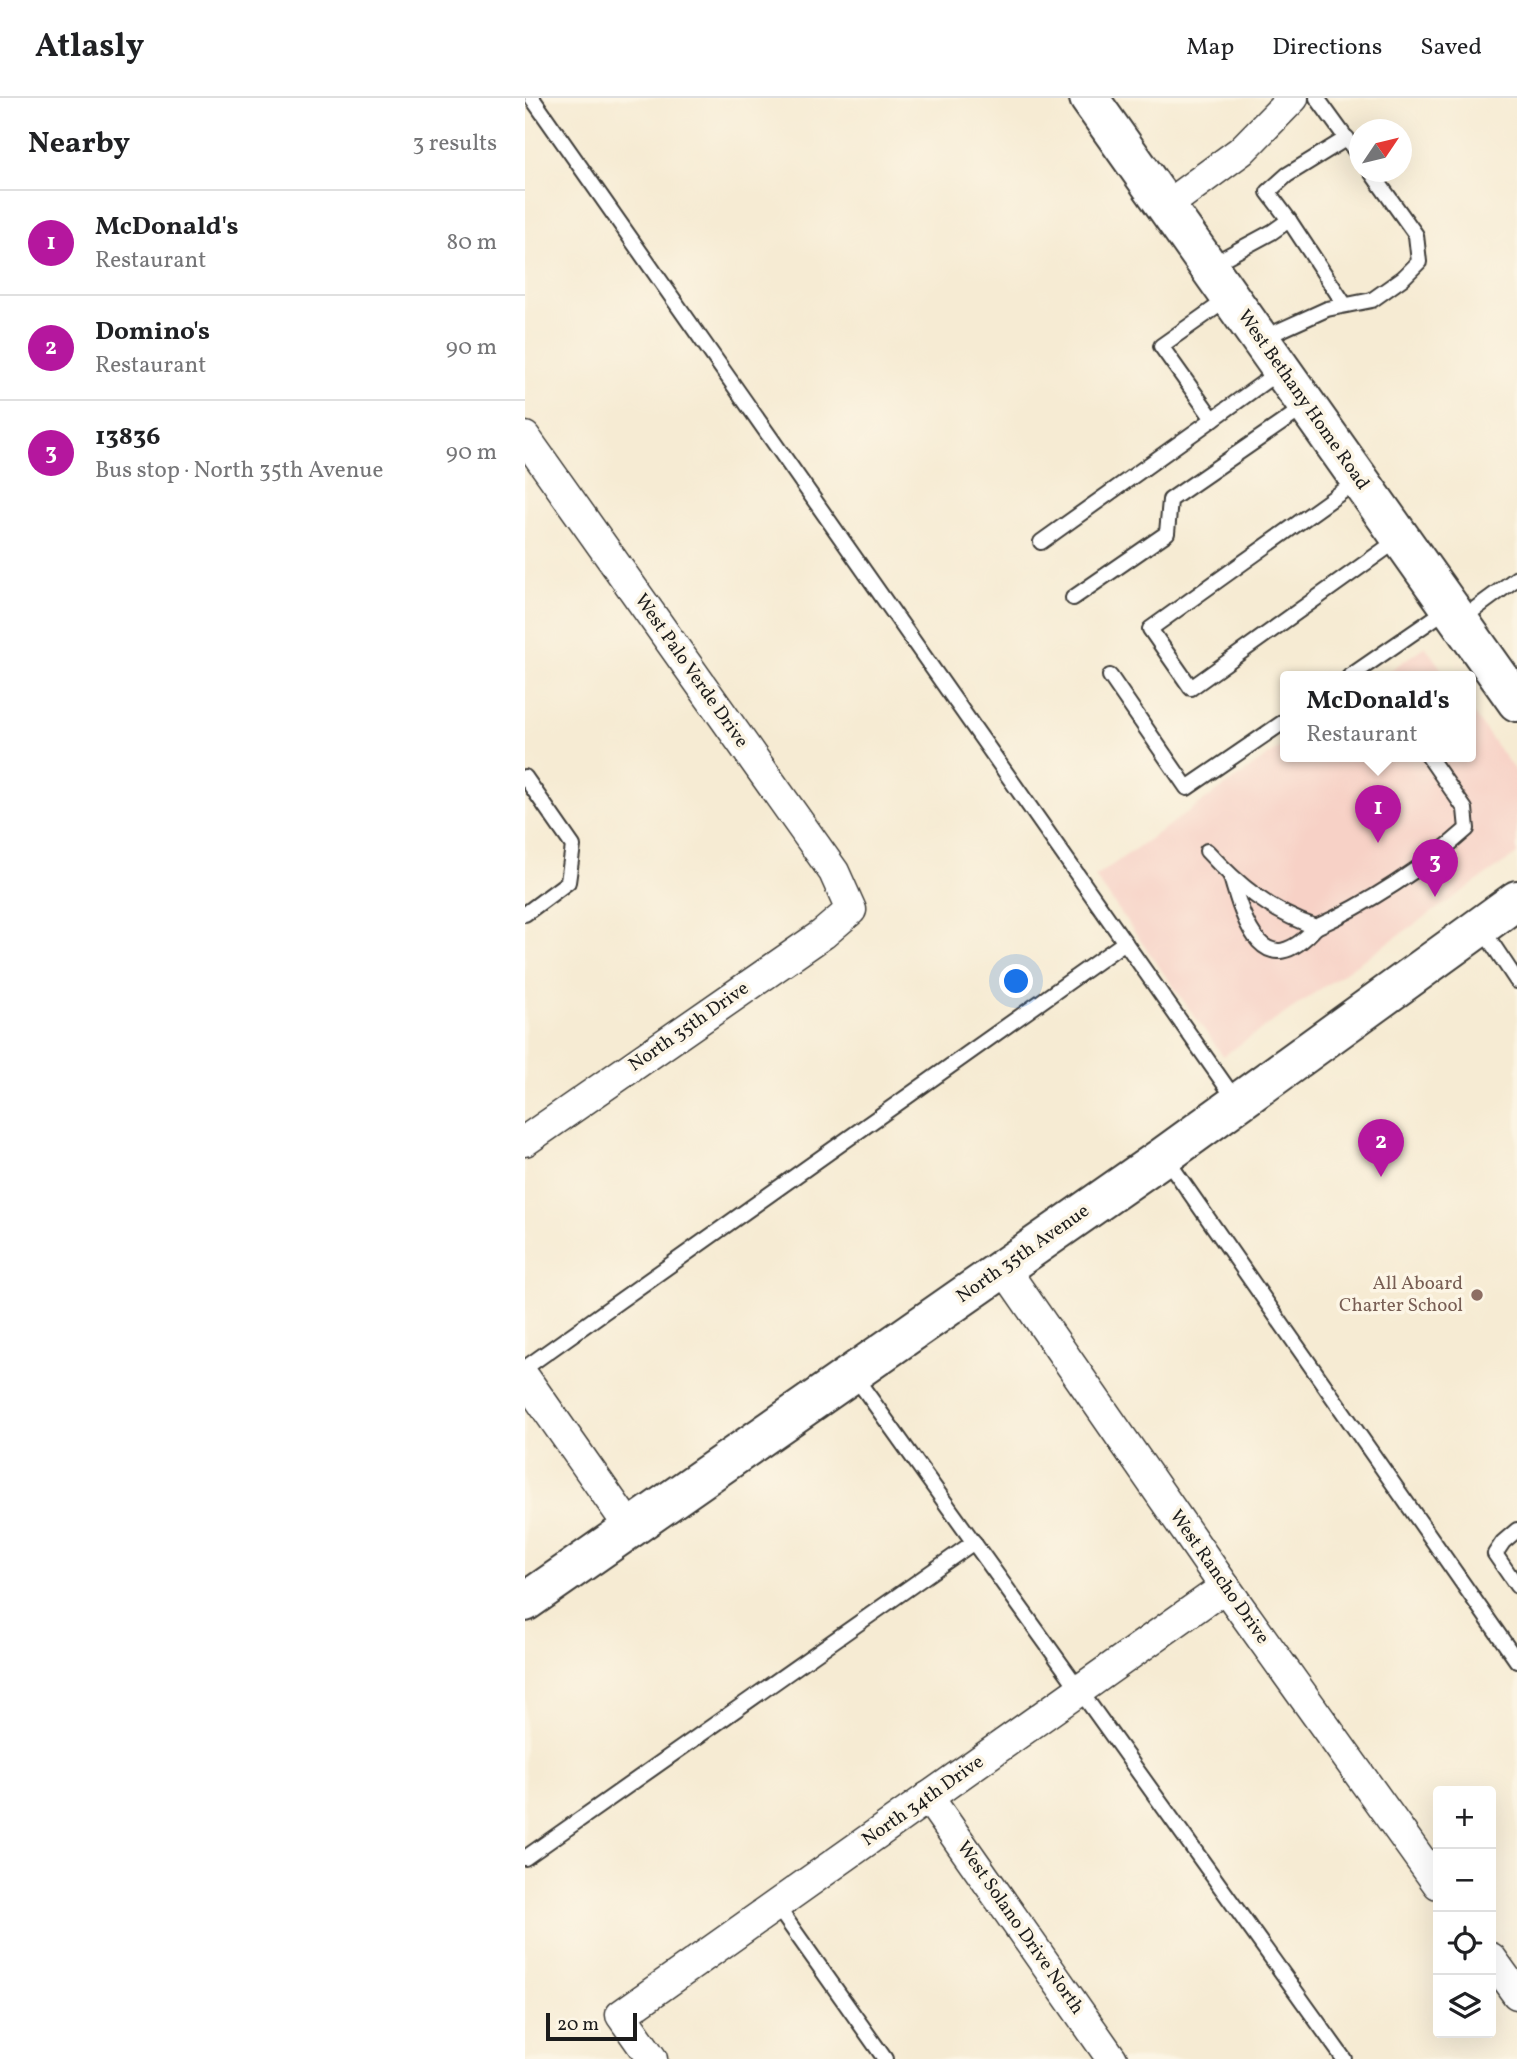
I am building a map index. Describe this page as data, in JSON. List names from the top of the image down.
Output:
{
  "streets": {
    "main road": ["West Bethany Home Road", "North 35th Avenue"],
    "street": [
      "West Palo Verde Drive",
      "North 35th Drive",
      "West Rancho Drive",
      "North 34th Drive",
      "West Solano Drive North"
    ]
  },
  "crossings": [
    ["West Palo Verde Drive", "North 35th Drive"],
    ["North 35th Avenue", "West Rancho Drive"],
    ["West Rancho Drive", "North 34th Drive"],
    ["North 34th Drive", "West Solano Drive North"]
  ],
  "places": ["All Aboard Charter School"],
  "scale_bar": "20 m",
  "north": "top right",
  "page": {
    "header": "Atlasly",
    "nav": ["Map", "Directions", "Saved"],
    "heading": ["Nearby", "3 results"],
    "list": [
      {
        "mark": "1",
        "name": "McDonald's",
        "note": "Restaurant",
        "value": "80 m"
      },
      {
        "mark": "2",
        "name": "Domino's",
        "note": "Restaurant",
        "value": "90 m"
      },
      {
        "mark": "3",
        "name": "13836",
        "note": "Bus stop · North 35th Avenue",
        "value": "90 m"
      }
    ],
    "popup": ["McDonald's", "Restaurant"],
    "pins": ["1", "3", "2"],
    "map_buttons": ["+", "−"],
    "scale": "20 m"
  }
}
